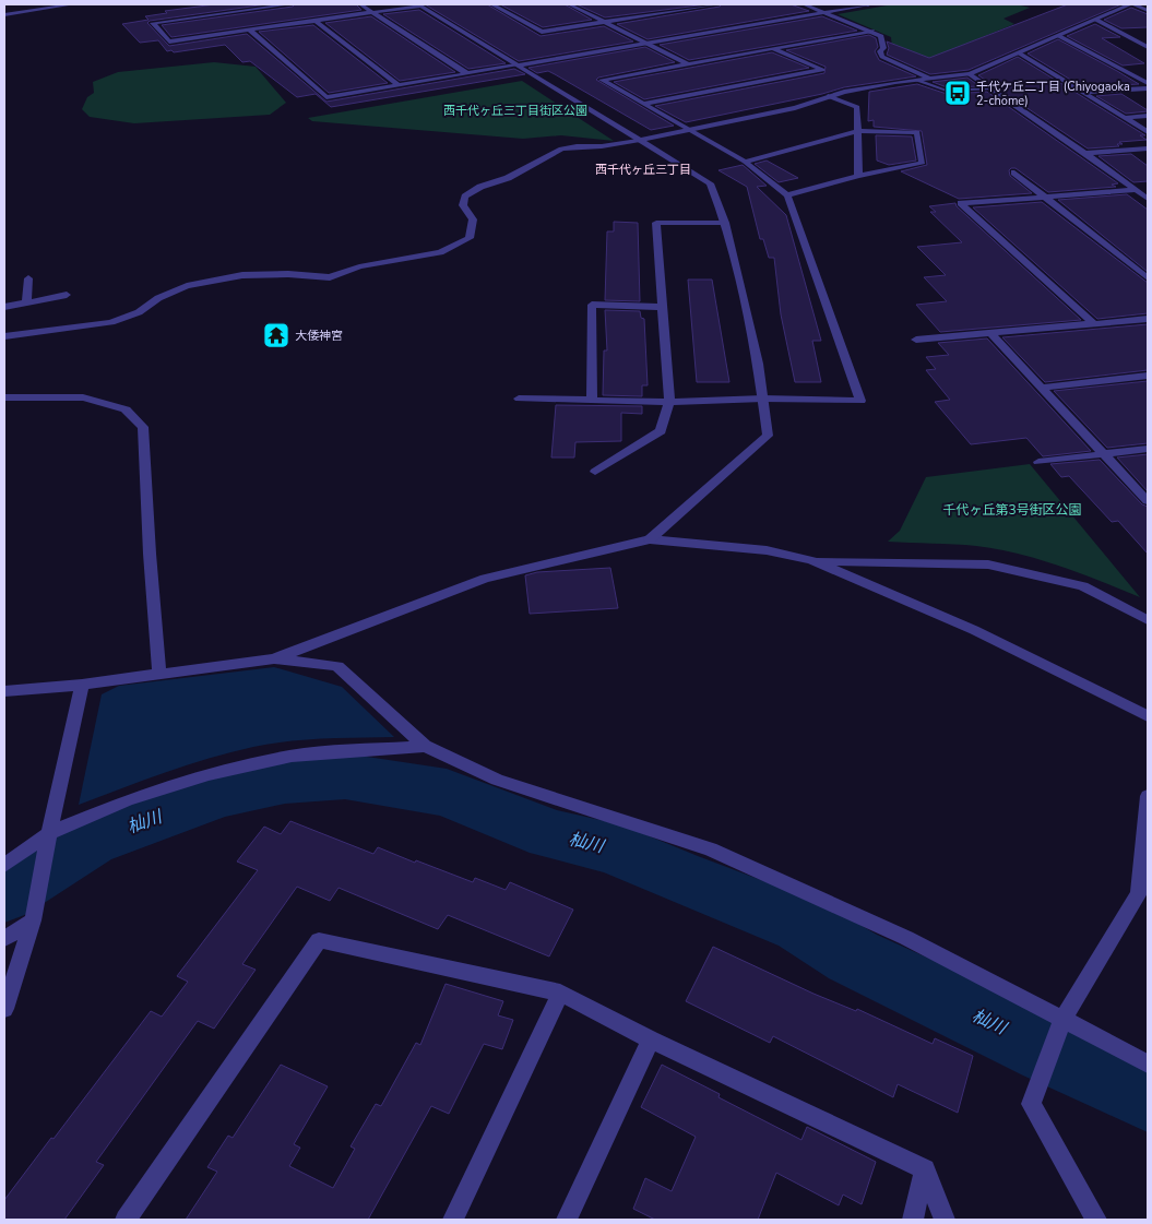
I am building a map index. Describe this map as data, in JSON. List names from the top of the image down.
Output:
{
  "districts": ["西千代ヶ丘三丁目"],
  "water": ["杣川"],
  "parks": ["西千代ヶ丘三丁目街区公園", "千代ヶ丘第3号街区公園"],
  "places": {
    "bus stop": ["千代ケ丘二丁目 (Chiyogaoka 2-chōme)"],
    "temple": ["大倭神宮"]
  }
}
